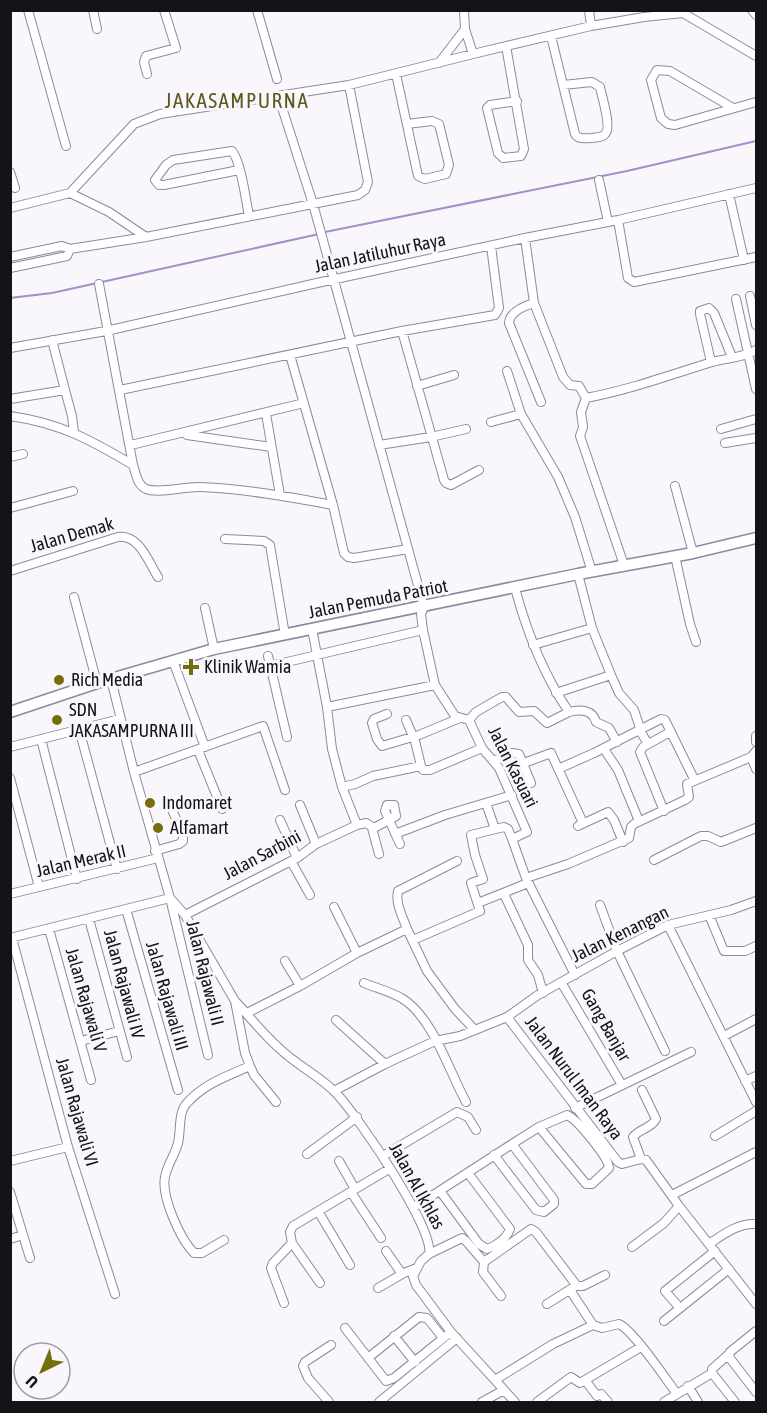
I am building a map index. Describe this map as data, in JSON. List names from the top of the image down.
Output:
{
  "streets": {
    "main road": ["Jalan Pemuda Patriot"],
    "street": [
      "Jalan Jatiluhur Raya",
      "Jalan Demak",
      "Jalan Kasuari",
      "Jalan Sarbini",
      "Jalan Merak II",
      "Jalan Kenangan",
      "Jalan Rajawali II",
      "Jalan Rajawali IV",
      "Jalan Rajawali III",
      "Jalan Rajawali V",
      "Gang Banjar",
      "Jalan Nurul Iman Raya",
      "Jalan Rajawali VI",
      "Jalan Al Ikhlas"
    ]
  },
  "crossings": [
    ["Jalan Pemuda Patriot", "Jalan Rajawali II"],
    ["Jalan Merak II", "Jalan Rajawali II"],
    ["Jalan Kenangan", "Gang Banjar"],
    ["Jalan Kenangan", "Jalan Nurul Iman Raya"],
    ["Jalan Kenangan", "Jalan Al Ikhlas"]
  ],
  "districts": ["JAKASAMPURNA"],
  "places": {
    "health": ["Klinik Wamia"],
    "other": [
      "Rich Media",
      "SDN JAKASAMPURNA III",
      "Indomaret",
      "Alfamart"
    ]
  },
  "north": "bottom left"
}
